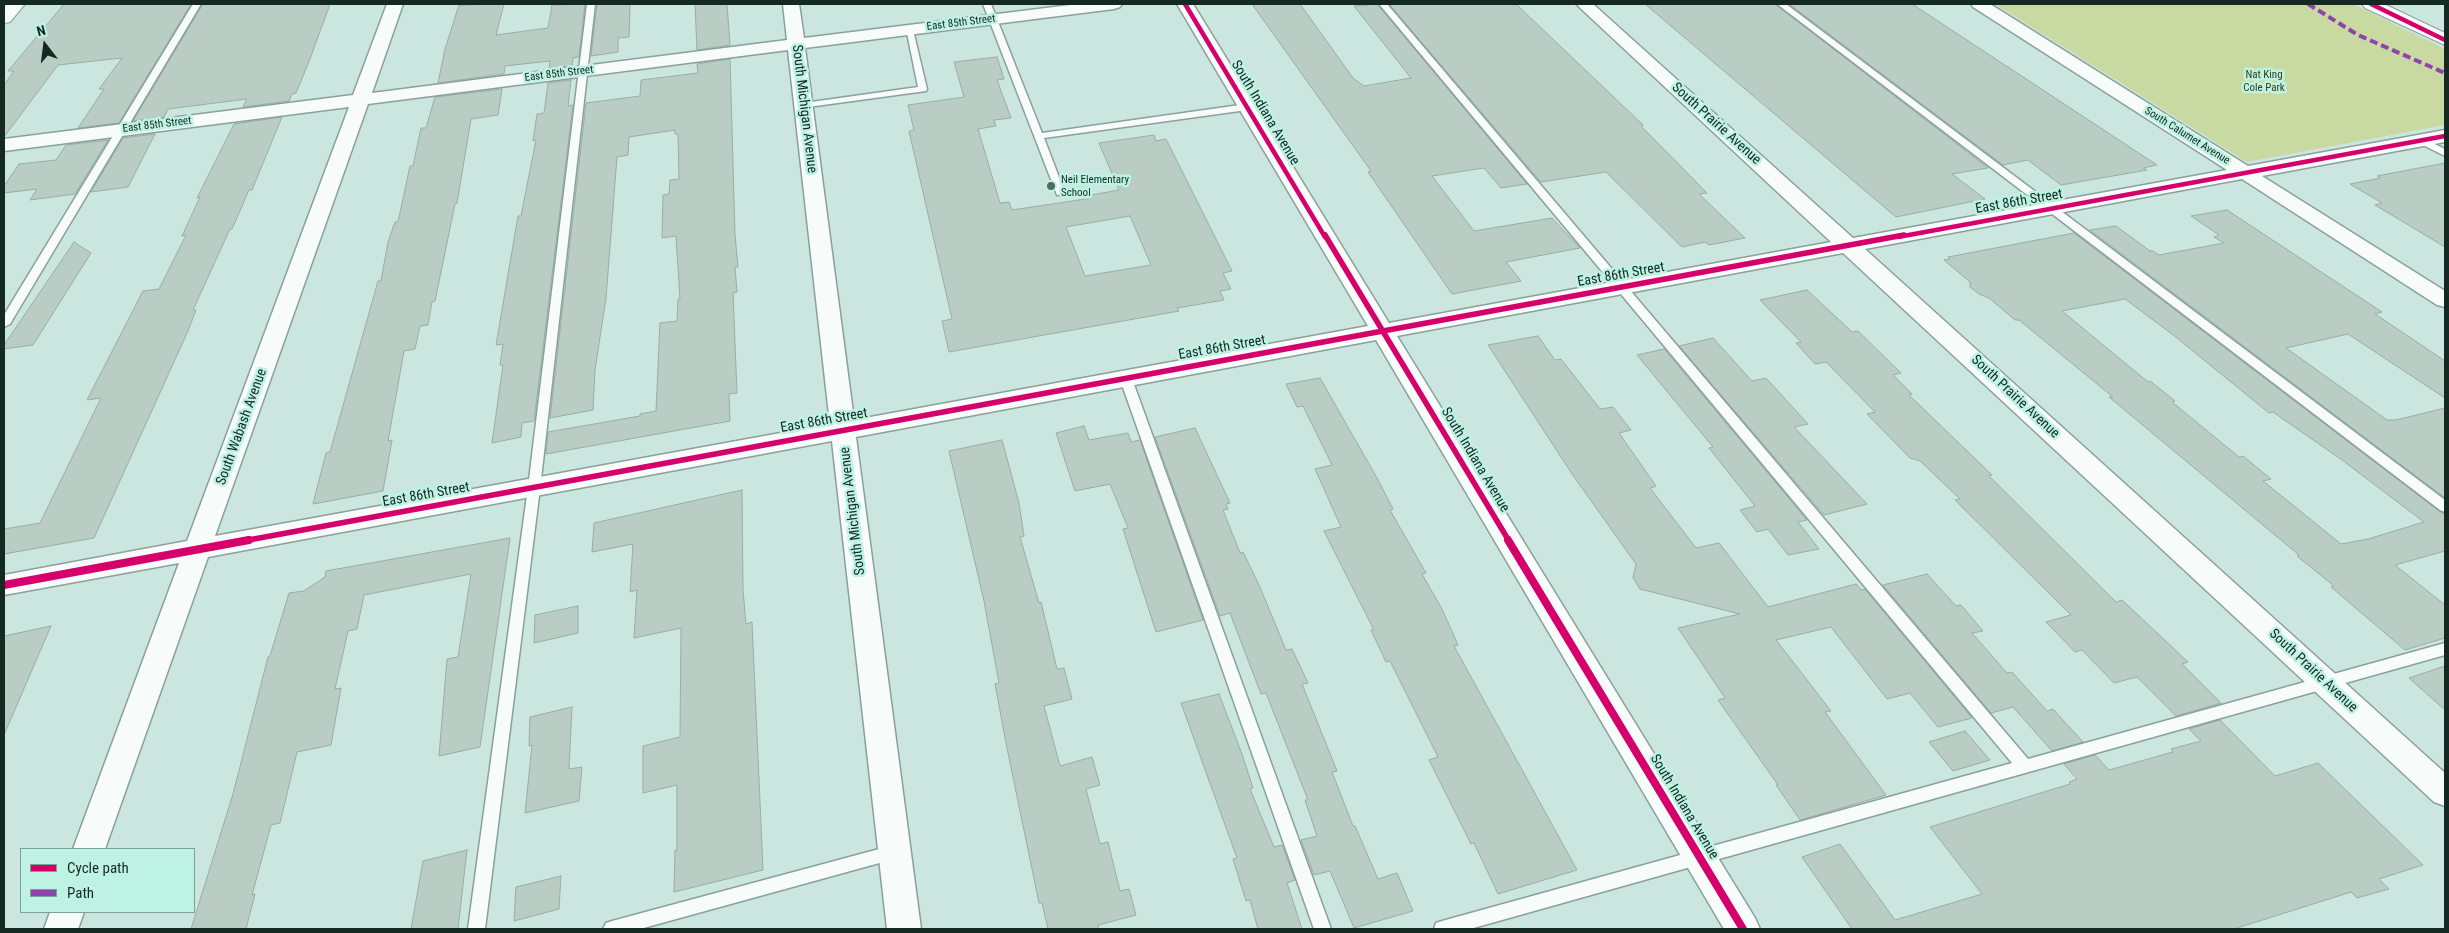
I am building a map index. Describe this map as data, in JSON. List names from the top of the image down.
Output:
{
  "streets": {
    "street": [
      "East 85th Street",
      "South Michigan Avenue",
      "South Indiana Avenue",
      "South Prairie Avenue",
      "South Calumet Avenue",
      "East 86th Street",
      "South Wabash Avenue"
    ]
  },
  "crossings": [
    ["East 85th Street", "South Michigan Avenue"],
    ["East 85th Street", "South Wabash Avenue"],
    ["South Michigan Avenue", "East 86th Street"],
    ["South Indiana Avenue", "East 86th Street"],
    ["South Prairie Avenue", "East 86th Street"],
    ["South Calumet Avenue", "East 86th Street"],
    ["East 86th Street", "South Wabash Avenue"]
  ],
  "parks": ["Nat King Cole Park"],
  "places": ["Neil Elementary School"],
  "legend": ["Cycle path", "Path"],
  "north": "top"
}
